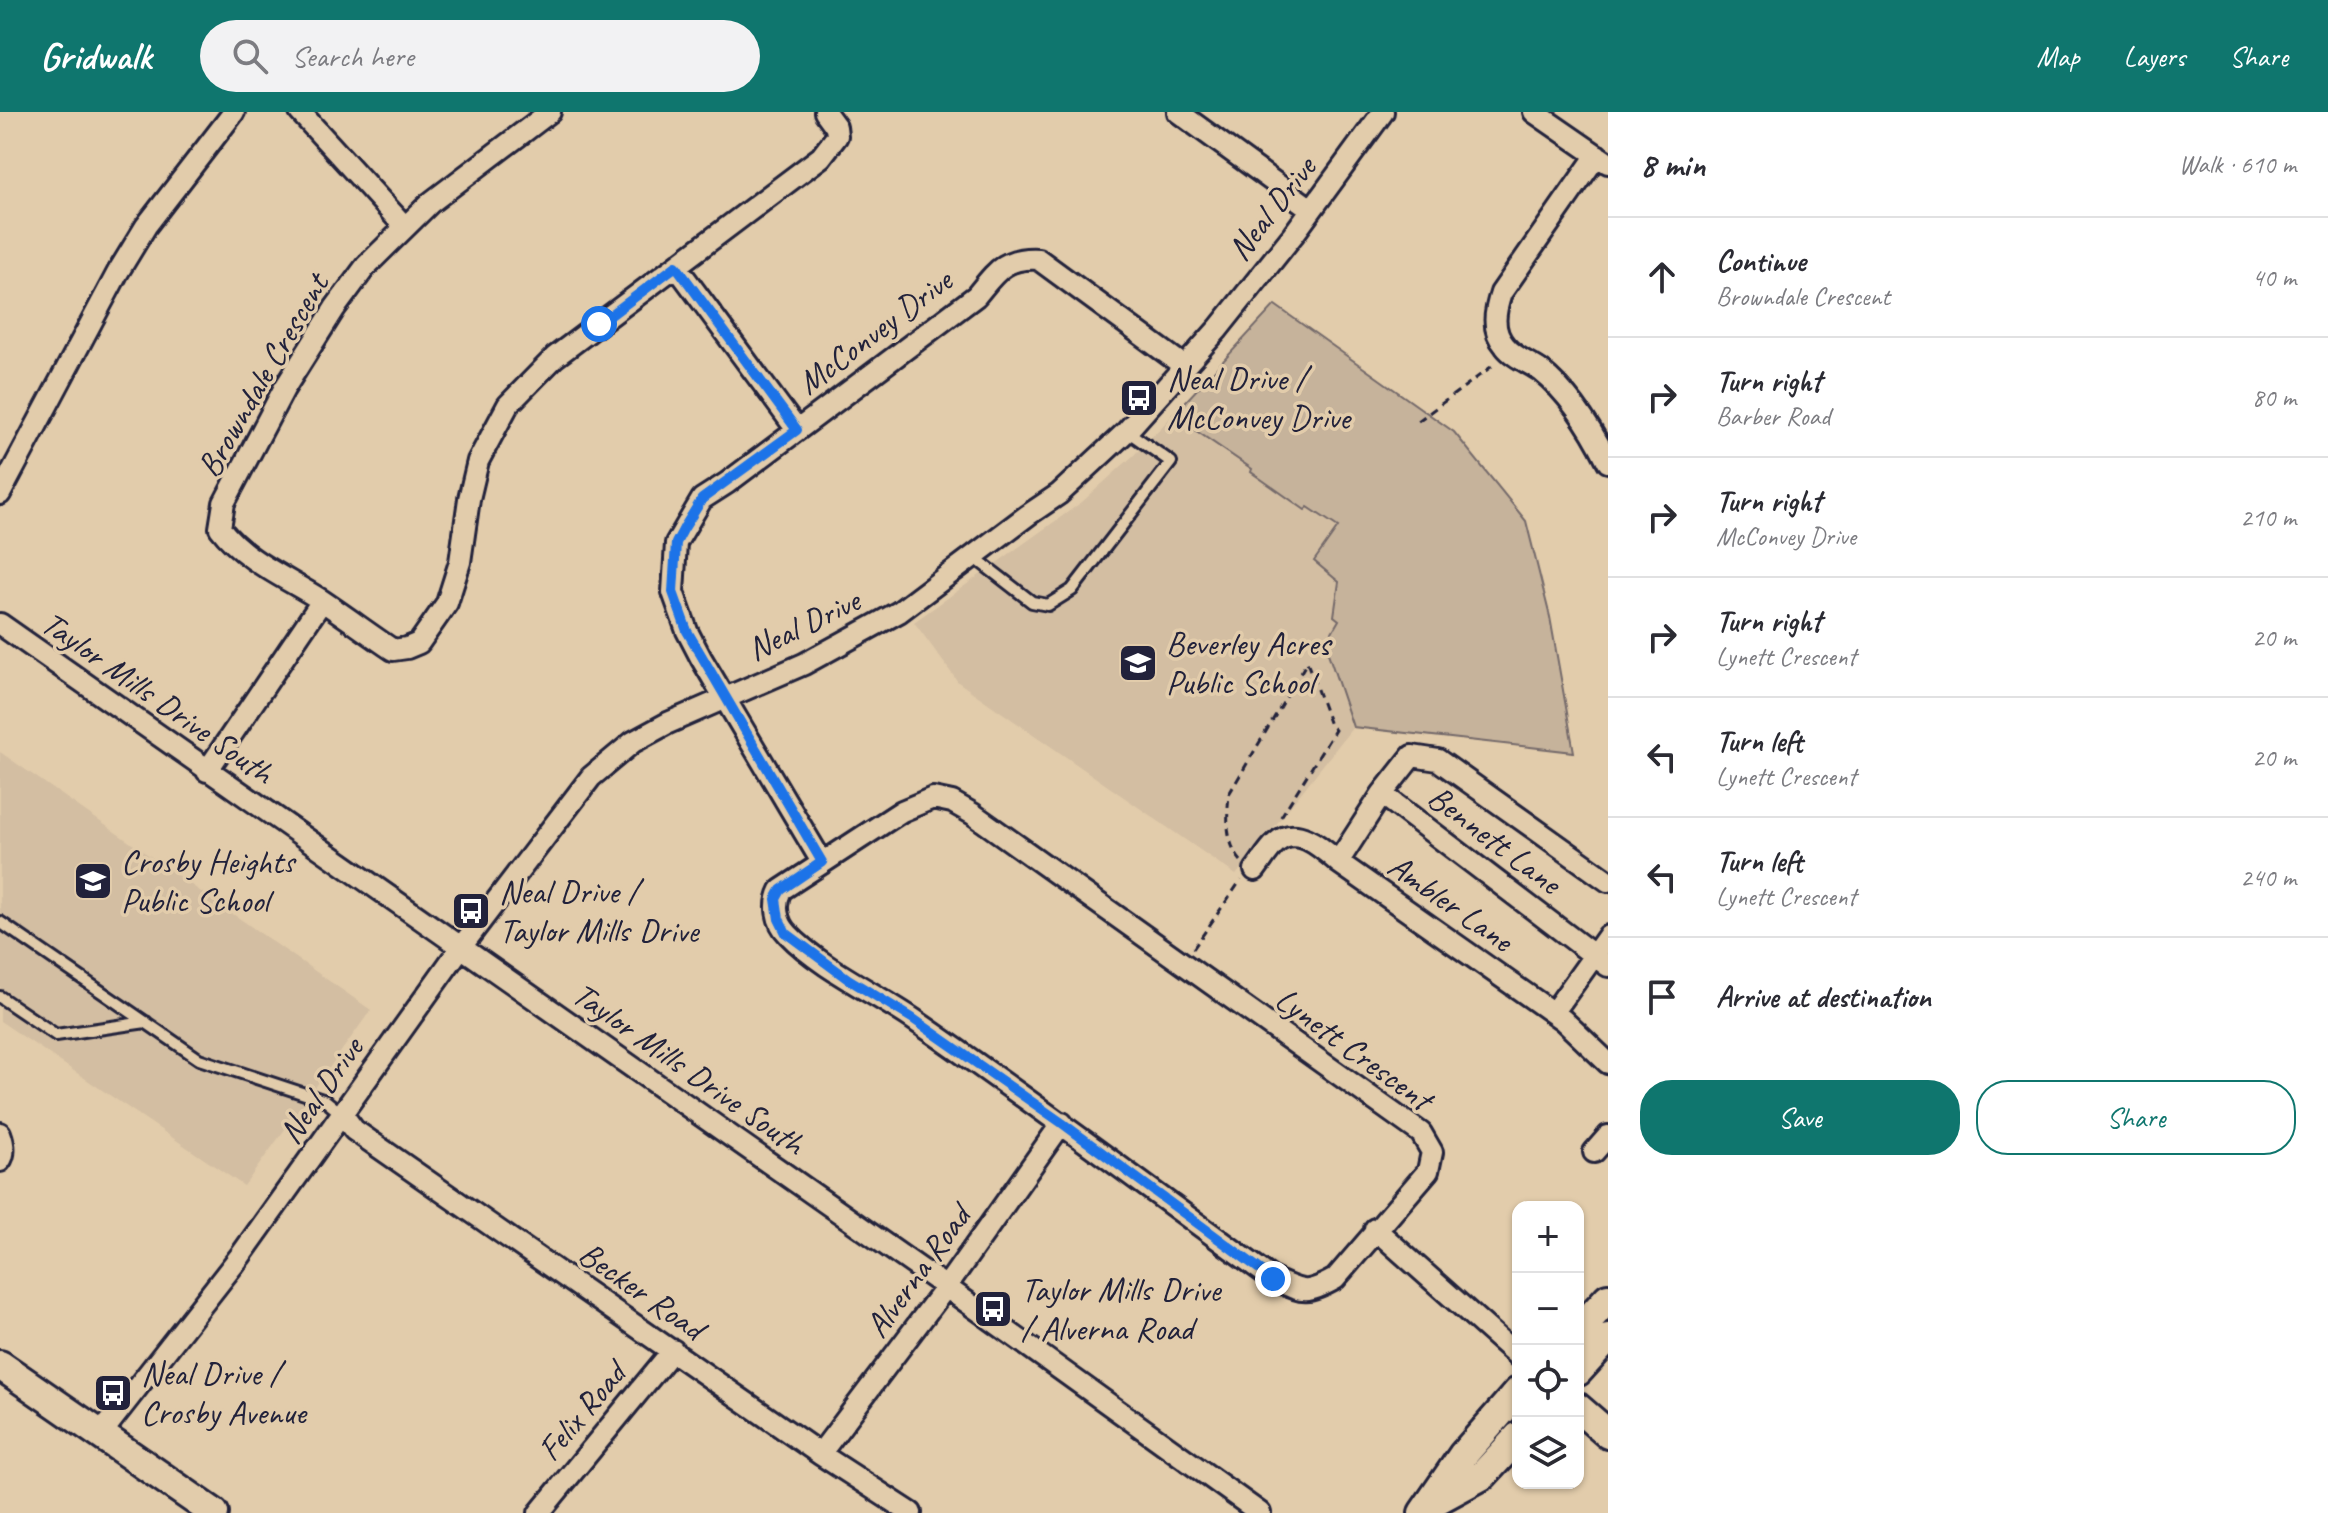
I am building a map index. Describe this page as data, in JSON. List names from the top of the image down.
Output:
{
  "streets": {
    "street": [
      "Neal Drive",
      "McConvey Drive",
      "Browndale Crescent",
      "Taylor Mills Drive South",
      "Bennett Lane",
      "Ambler Lane",
      "Lynett Crescent",
      "Alverna Road",
      "Becker Road",
      "Felix Road"
    ]
  },
  "crossings": [
    ["Neal Drive", "McConvey Drive"],
    ["Neal Drive", "Taylor Mills Drive South"],
    ["Neal Drive", "Becker Road"],
    ["McConvey Drive", "Lynett Crescent"],
    ["Taylor Mills Drive South", "Alverna Road"],
    ["Lynett Crescent", "Alverna Road"],
    ["Alverna Road", "Becker Road"],
    ["Becker Road", "Felix Road"]
  ],
  "places": {
    "bus stop": [
      "Neal Drive / McConvey Drive",
      "Neal Drive / Taylor Mills Drive",
      "Taylor Mills Drive / Alverna Road",
      "Neal Drive / Crosby Avenue"
    ],
    "school or university": ["Beverley Acres Public School", "Crosby Heights Public School"]
  },
  "page": {
    "header": "Gridwalk",
    "search": "Search here",
    "nav": ["Map", "Layers", "Share"],
    "heading": ["8 min", "Walk · 610 m"],
    "list": [
      ["Continue", "Browndale Crescent", "40 m"],
      ["Turn right", "Barber Road", "80 m"],
      ["Turn right", "McConvey Drive", "210 m"],
      ["Turn right", "Lynett Crescent", "20 m"],
      ["Turn left", "Lynett Crescent", "20 m"],
      ["Turn left", "Lynett Crescent", "240 m"],
      "Arrive at destination"
    ],
    "buttons": ["Save", "Share"],
    "map_buttons": ["+", "−"]
  }
}
